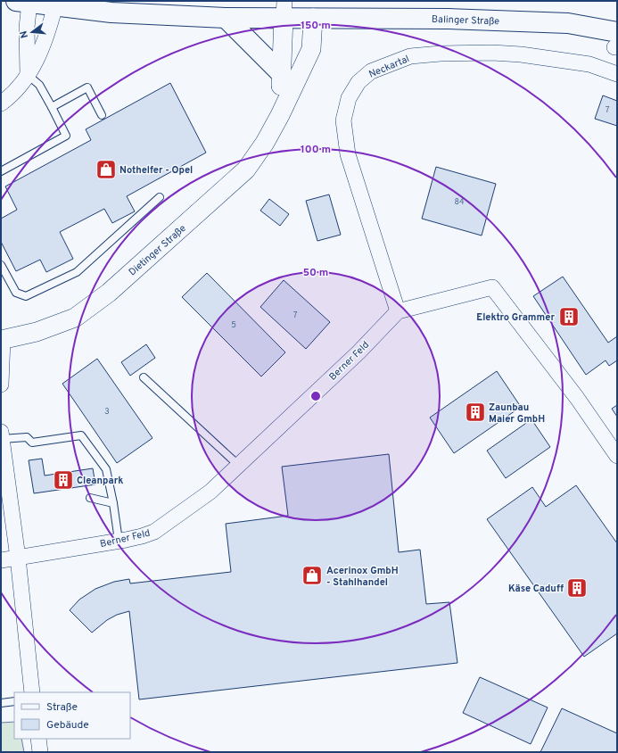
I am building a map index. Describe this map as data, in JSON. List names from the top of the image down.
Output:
{
  "streets": {
    "main road": ["Balinger Straße"],
    "street": ["Neckartal", "Dietinger Straße", "Berner Feld"]
  },
  "crossings": [
    ["Balinger Straße", "Dietinger Straße"],
    ["Neckartal", "Berner Feld"]
  ],
  "places": {
    "shop": ["Nothelfer - Opel", "Acerinox GmbH - Stahlhandel"],
    "building": [
      "Elektro Grammer",
      "Zaunbau Maier GmbH",
      "Cleanpark",
      "Käse Caduff"
    ]
  },
  "house_numbers": [
    "7",
    "84",
    "7",
    "5",
    "3"
  ],
  "legend": ["Straße", "Gebäude"],
  "north": "left",
  "rings": ["150 m", "100 m", "50 m"]
}
